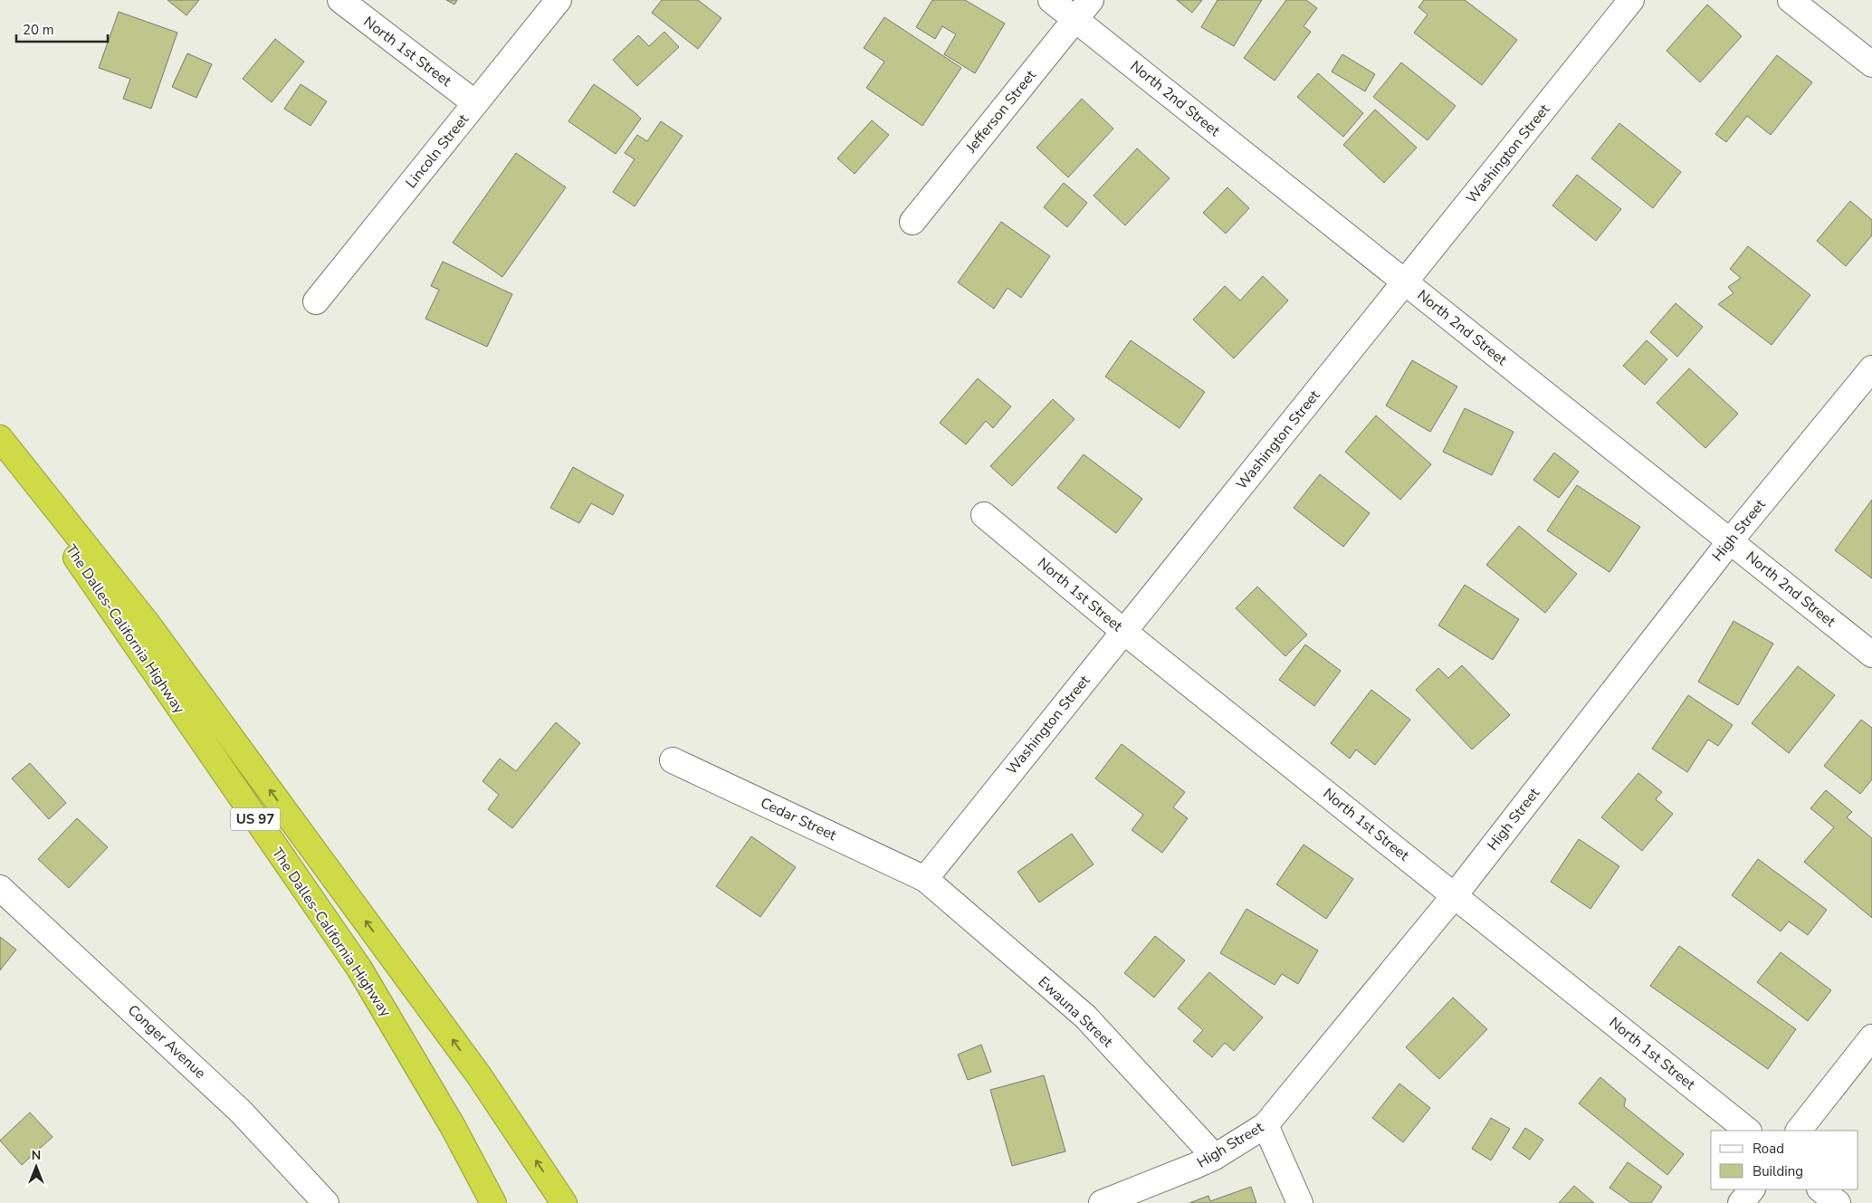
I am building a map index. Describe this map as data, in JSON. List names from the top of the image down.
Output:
{
  "streets": {
    "highway": ["The Dalles-California Highway", "US 97"],
    "street": [
      "North 1st Street",
      "North 2nd Street",
      "Jefferson Street",
      "Lincoln Street",
      "Washington Street",
      "High Street",
      "Cedar Street",
      "Ewauna Street",
      "Conger Avenue"
    ]
  },
  "crossings": [
    ["North 1st Street", "Lincoln Street"],
    ["North 1st Street", "Washington Street"],
    ["North 1st Street", "High Street"],
    ["North 2nd Street", "Jefferson Street"],
    ["North 2nd Street", "Washington Street"],
    ["North 2nd Street", "High Street"],
    ["Washington Street", "Cedar Street"],
    ["Washington Street", "Ewauna Street"],
    ["High Street", "Ewauna Street"],
    ["Cedar Street", "Ewauna Street"]
  ],
  "legend": ["Road", "Building"],
  "scale_bar": "20 m",
  "north": "top"
}
